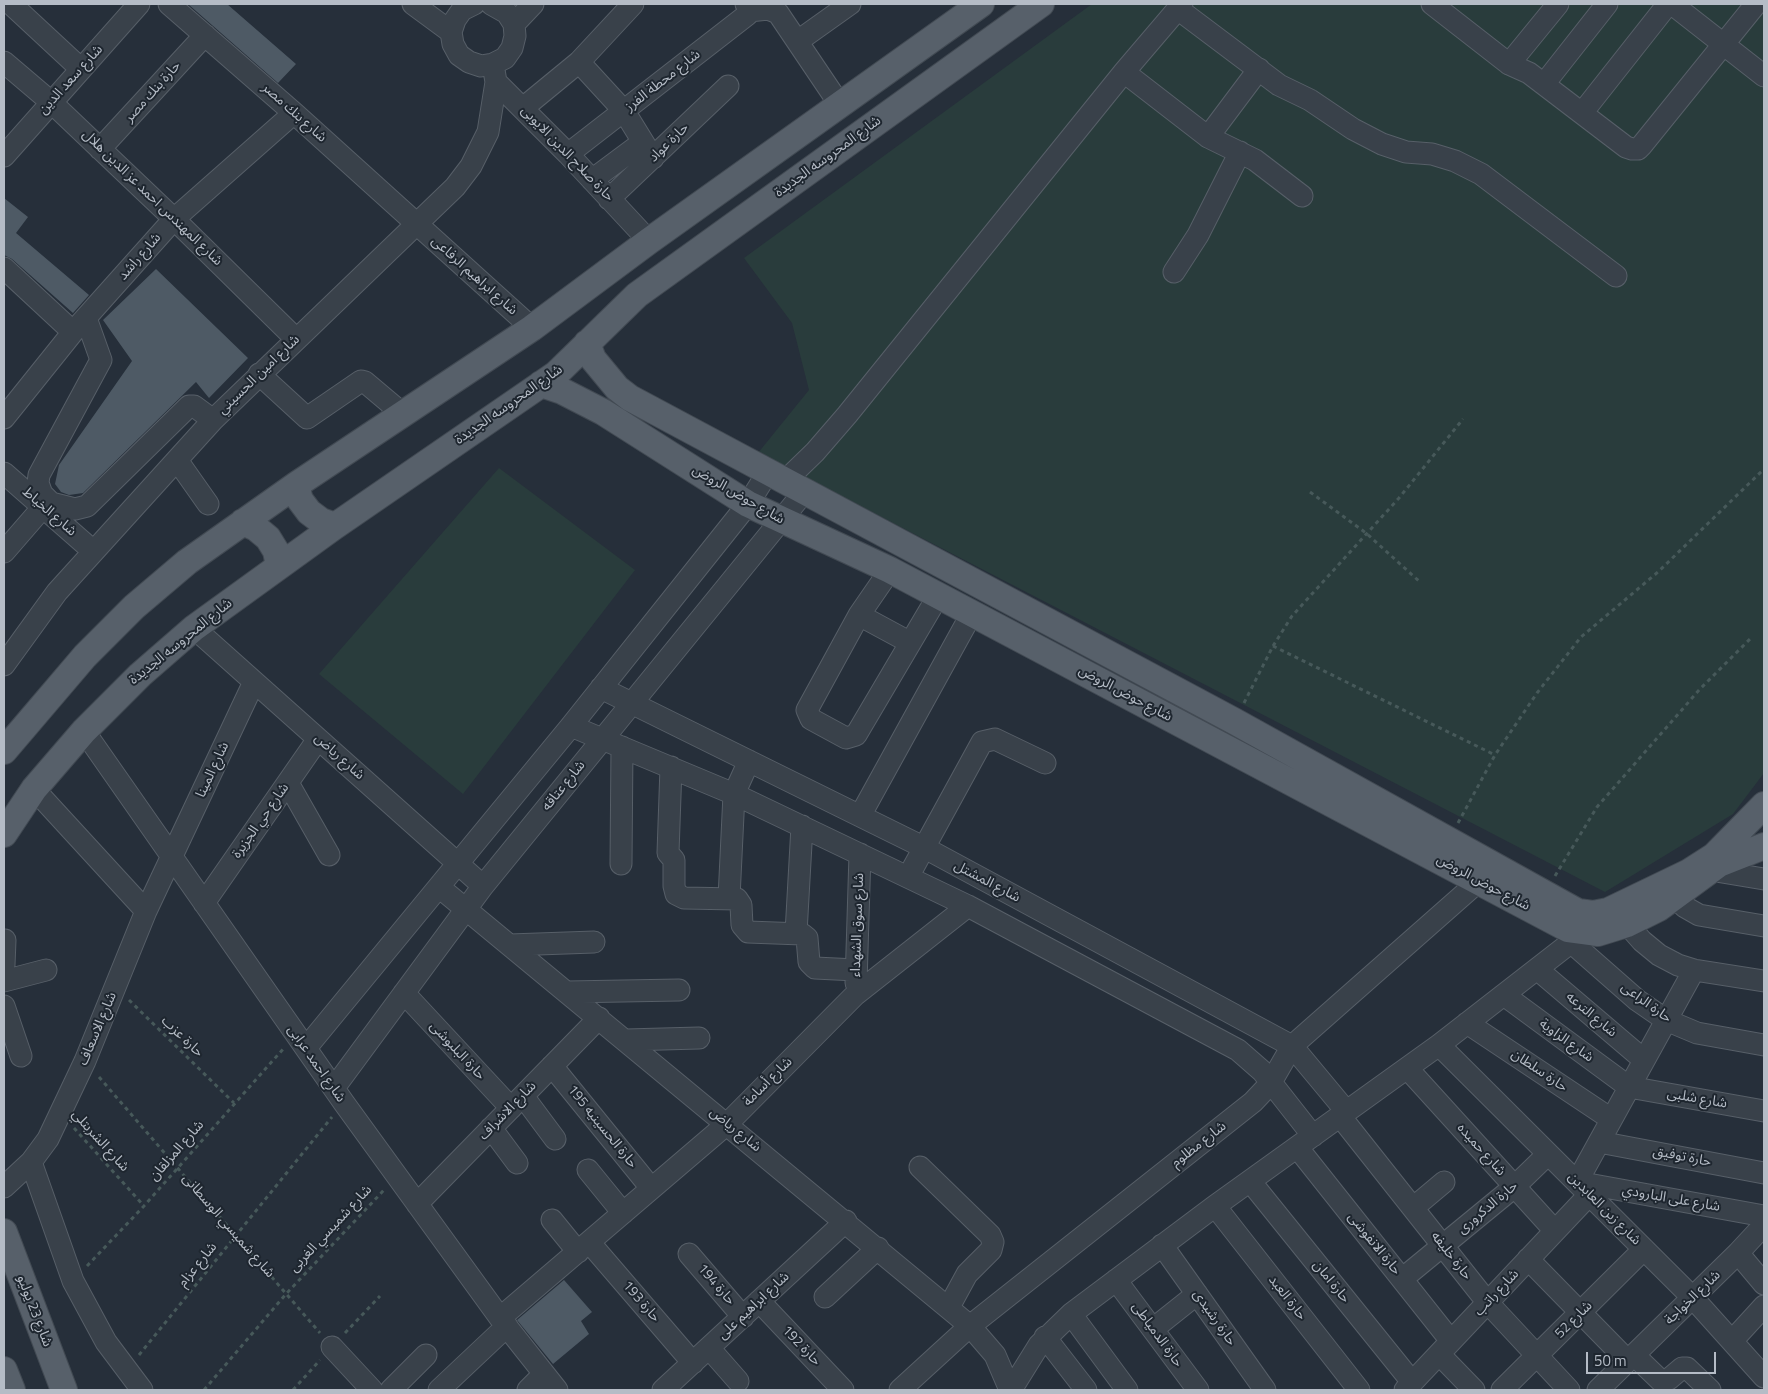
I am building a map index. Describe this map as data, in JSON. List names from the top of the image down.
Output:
{
  "streets": {
    "main road": ["شارع المحروسه الجديدة", "شارع حوض الروض", "شارع 23 يوليو"],
    "street": [
      "شارع سعد الدين",
      "شارع محطة الفرز",
      "حارة بنك مصر",
      "شارع بنك مصر",
      "حارة عواد",
      "حارة صلاح الدين الايوبى",
      "شارع المهندس احمد عز الدين هلال",
      "شارع راشد",
      "شارع ابراهيم الرفاعى",
      "شارع امين الحسيني",
      "شارع الخياط",
      "شارع رياض",
      "شارع المينا",
      "شارع عتاقه",
      "شارع حي الجزيرة",
      "شارع المشتل",
      "شارع سوق الشهداء",
      "حارة الراعى",
      "شارع الترعه",
      "شارع الاسعاف",
      "شارع الزاوية",
      "حارة البلبوشى",
      "شارع احمد عرابى",
      "حارة سلطان",
      "شارع أسامة",
      "شارع شلبى",
      "شارع الاشراف",
      "حارة الحسينيه 195",
      "شارع مظلوم",
      "شارع حميده",
      "حارة توفيق",
      "شارع على البارودي",
      "حارة الدكرورى",
      "شارع زين العابدين",
      "حارة الانفوشى",
      "حارة خليفه",
      "حارة امان",
      "حارة 194",
      "شارع راتب",
      "حارة العبد",
      "شارع الخواجة",
      "حارة 193",
      "شارع ابراهيم على",
      "حارة رشيدى",
      "شارع 52",
      "حارة الدمياطى",
      "حارة 192"
    ],
    "path": [
      "حارة عزب",
      "شارع الشربتلي",
      "شارع المزلقان",
      "شارع شميسي الوسطانى",
      "شارع شميسي الغربى",
      "شارع عزام"
    ]
  },
  "crossings": [
    ["شارع سعد الدين", "شارع المهندس احمد عز الدين هلال"],
    ["شارع محطة الفرز", "حارة صلاح الدين الايوبى"],
    ["حارة بنك مصر", "شارع بنك مصر"],
    ["حارة بنك مصر", "شارع المهندس احمد عز الدين هلال"],
    ["شارع بنك مصر", "شارع راشد"],
    ["شارع بنك مصر", "شارع ابراهيم الرفاعى"],
    ["شارع بنك مصر", "شارع امين الحسيني"],
    ["حارة عواد", "حارة صلاح الدين الايوبى"],
    ["حارة صلاح الدين الايوبى", "شارع امين الحسيني"],
    ["شارع المحروسه الجديدة", "شارع حوض الروض"],
    ["شارع المحروسه الجديدة", "شارع رياض"],
    ["شارع المحروسه الجديدة", "شارع احمد عرابى"],
    ["شارع المهندس احمد عز الدين هلال", "شارع راشد"],
    ["شارع المهندس احمد عز الدين هلال", "شارع امين الحسيني"],
    ["شارع ابراهيم الرفاعى", "شارع امين الحسيني"],
    ["شارع امين الحسيني", "شارع الخياط"],
    ["شارع حوض الروض", "شارع عتاقه"],
    ["شارع حوض الروض", "حارة الراعى"],
    ["شارع حوض الروض", "شارع مظلوم"],
    ["شارع رياض", "شارع المينا"],
    ["شارع رياض", "شارع عتاقه"],
    ["شارع رياض", "شارع حي الجزيرة"],
    ["شارع رياض", "شارع أسامة"],
    ["شارع رياض", "شارع الاشراف"],
    ["شارع رياض", "شارع مظلوم"],
    ["شارع رياض", "شارع ابراهيم على"],
    ["شارع المينا", "شارع الاسعاف"],
    ["شارع المينا", "شارع احمد عرابى"],
    ["شارع عتاقه", "شارع المشتل"],
    ["شارع عتاقه", "حارة البلبوشى"],
    ["شارع عتاقه", "شارع احمد عرابى"],
    ["شارع عتاقه", "شارع عزام"],
    ["شارع حي الجزيرة", "شارع احمد عرابى"],
    ["شارع المشتل", "شارع مظلوم"],
    ["شارع المشتل", "حارة خليفه"],
    ["شارع سوق الشهداء", "شارع أسامة"],
    ["حارة الراعى", "شارع راتب"],
    ["شارع الترعه", "شارع راتب"],
    ["شارع الاسعاف", "حارة عزب"],
    ["شارع الاسعاف", "شارع احمد عرابى"],
    ["شارع الاسعاف", "شارع الشربتلي"],
    ["شارع الاسعاف", "شارع شميسي الوسطانى"],
    ["حارة عزب", "شارع المزلقان"],
    ["شارع الزاوية", "شارع شلبى"],
    ["شارع الزاوية", "شارع راتب"],
    ["حارة البلبوشى", "شارع الاشراف"],
    ["شارع احمد عرابى", "شارع أسامة"],
    ["شارع احمد عرابى", "شارع الاشراف"],
    ["شارع احمد عرابى", "شارع المزلقان"],
    ["شارع احمد عرابى", "شارع شميسي الغربى"],
    ["شارع احمد عرابى", "شارع عزام"],
    ["حارة سلطان", "شارع راتب"],
    ["شارع أسامة", "حارة الحسينيه 195"],
    ["شارع أسامة", "حارة 193"],
    ["شارع شلبى", "شارع راتب"],
    ["شارع الاشراف", "حارة الحسينيه 195"],
    ["شارع الشربتلي", "شارع المزلقان"],
    ["شارع حميده", "حارة الدكرورى"],
    ["شارع حميده", "شارع راتب"],
    ["شارع المزلقان", "شارع شميسي الوسطانى"],
    ["حارة توفيق", "شارع راتب"],
    ["شارع على البارودي", "شارع زين العابدين"],
    ["شارع على البارودي", "شارع راتب"],
    ["حارة الدكرورى", "شارع زين العابدين"],
    ["حارة الدكرورى", "حارة الانفوشى"],
    ["حارة الدكرورى", "حارة خليفه"],
    ["شارع زين العابدين", "شارع راتب"],
    ["شارع زين العابدين", "شارع الخواجة"],
    ["شارع زين العابدين", "شارع 52"],
    ["شارع شميسي الوسطانى", "شارع شميسي الغربى"],
    ["شارع شميسي الوسطانى", "شارع عزام"],
    ["حارة الانفوشى", "شارع راتب"],
    ["حارة خليفه", "شارع راتب"],
    ["حارة خليفه", "شارع 52"],
    ["حارة امان", "شارع راتب"],
    ["حارة 194", "شارع ابراهيم على"],
    ["حارة 193", "شارع ابراهيم على"],
    ["شارع ابراهيم على", "حارة 192"]
  ],
  "scale_bar": "50 m"
}
